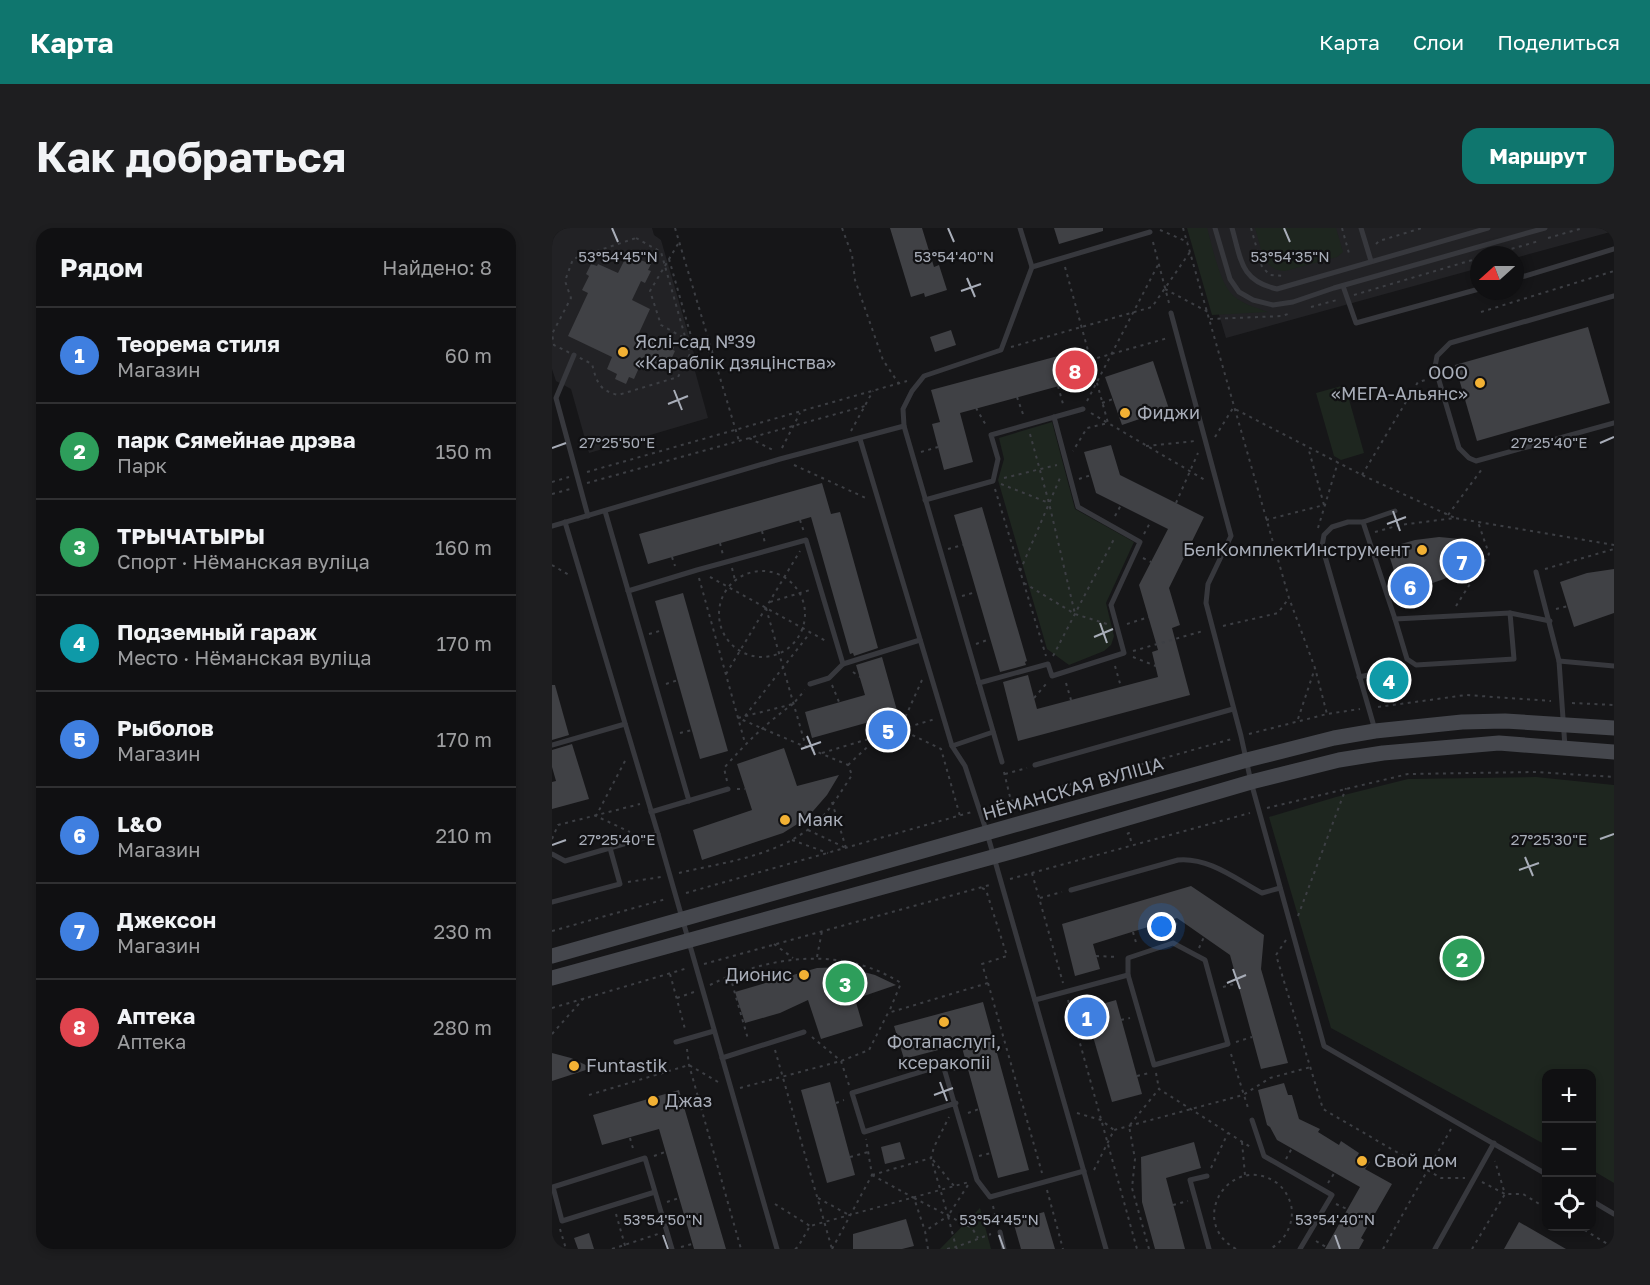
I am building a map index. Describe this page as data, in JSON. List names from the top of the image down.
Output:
{
  "streets": {
    "main road": ["НЁМАНСКАЯ ВУЛІЦА"]
  },
  "places": [
    "Яслі-сад №39 «Караблік дзяцінства»",
    "ООО «МЕГА-Альянс»",
    "Фиджи",
    "БелКомплектИнструмент",
    "Маяк",
    "Дионис",
    "Фотапаслугі, ксеракопіі",
    "Funtastik",
    "Джаз",
    "Свой дом"
  ],
  "north": "left",
  "page": {
    "header": "Карта",
    "nav": ["Карта", "Слои", "Поделиться"],
    "buttons": "Маршрут",
    "title": "Как добраться",
    "heading": ["Рядом", "Найдено: 8"],
    "list": [
      {
        "mark": "1",
        "name": "Теорема стиля",
        "note": "Магазин",
        "value": "60 m"
      },
      {
        "mark": "2",
        "name": "парк Сямейнае дрэва",
        "note": "Парк",
        "value": "150 m"
      },
      {
        "mark": "3",
        "name": "ТРЫЧАТЫРЫ",
        "note": "Спорт · Нёманская вуліца",
        "value": "160 m"
      },
      {
        "mark": "4",
        "name": "Подземный гараж",
        "note": "Место · Нёманская вуліца",
        "value": "170 m"
      },
      {
        "mark": "5",
        "name": "Рыболов",
        "note": "Магазин",
        "value": "170 m"
      },
      {
        "mark": "6",
        "name": "L&O",
        "note": "Магазин",
        "value": "210 m"
      },
      {
        "mark": "7",
        "name": "Джексон",
        "note": "Магазин",
        "value": "230 m"
      },
      {
        "mark": "8",
        "name": "Аптека",
        "note": "Аптека",
        "value": "280 m"
      }
    ],
    "pins": [
      "8",
      "7",
      "6",
      "4",
      "5",
      "2",
      "3",
      "1"
    ],
    "map_buttons": ["+", "−"]
  },
  "coordinates": [
    "53°54'45\"N",
    "53°54'40\"N",
    "53°54'35\"N",
    "27°25'40\"E",
    "27°25'50\"E",
    "27°25'30\"E",
    "53°54'50\"N"
  ]
}
